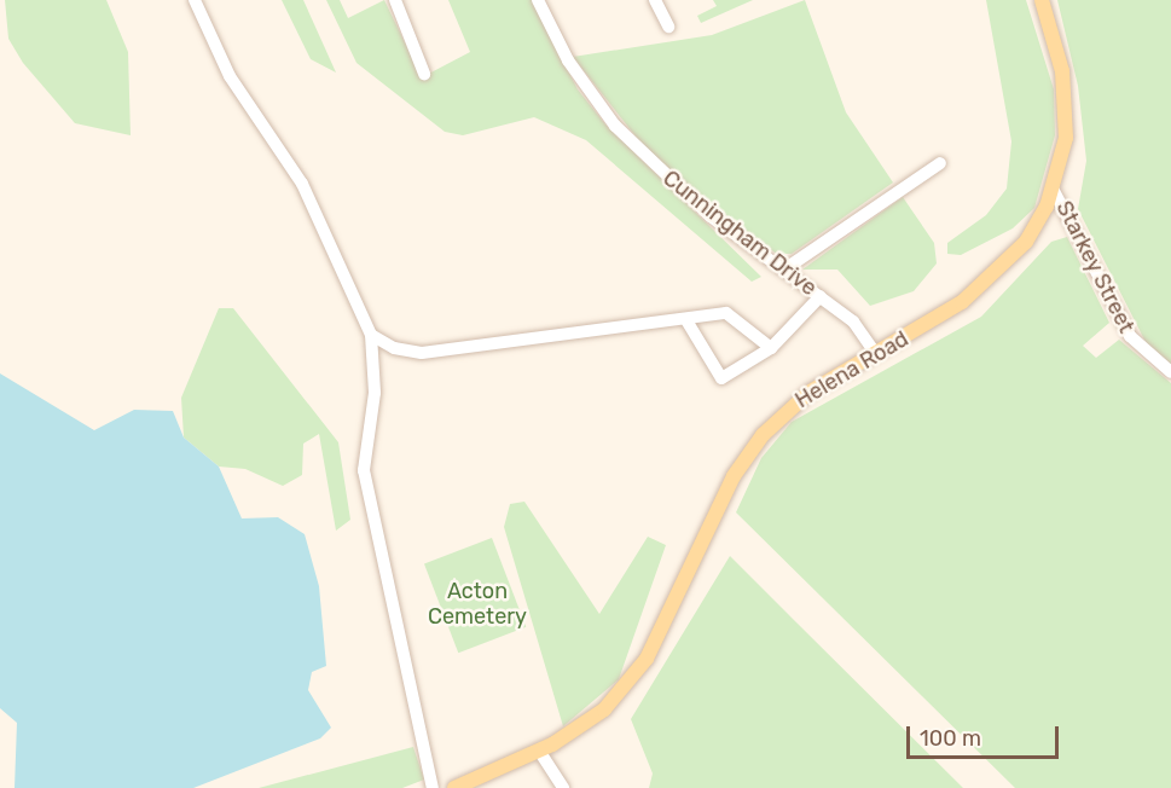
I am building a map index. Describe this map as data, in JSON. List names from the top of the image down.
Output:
{
  "streets": {
    "main road": ["Helena Road"],
    "street": ["Cunningham Drive", "Starkey Street"]
  },
  "crossings": [
    ["Cunningham Drive", "Helena Road"],
    ["Starkey Street", "Helena Road"]
  ],
  "parks": ["Acton Cemetery"],
  "scale_bar": "100 m"
}
